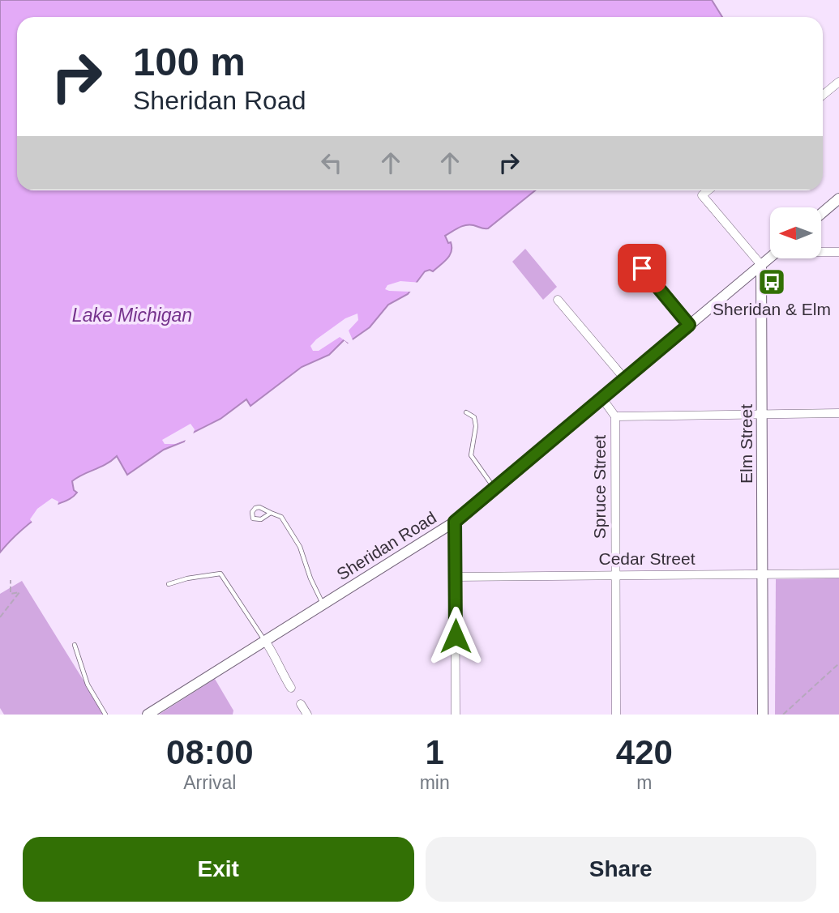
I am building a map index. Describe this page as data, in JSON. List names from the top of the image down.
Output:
{
  "streets": {
    "street": [
      "Elm Street",
      "Spruce Street",
      "Sheridan Road",
      "Cedar Street"
    ]
  },
  "crossings": [
    ["Elm Street", "Sheridan Road"],
    ["Elm Street", "Cedar Street"],
    ["Spruce Street", "Sheridan Road"],
    ["Spruce Street", "Cedar Street"]
  ],
  "water": ["Lake Michigan"],
  "places": {
    "bus stop": ["Sheridan & Elm"]
  },
  "north": "left",
  "page": {
    "turn": ["100 m", "Sheridan Road"],
    "eta": [
      "08:00",
      "Arrival",
      "1",
      "min",
      "420",
      "m"
    ],
    "buttons": ["Exit", "Share"]
  }
}
